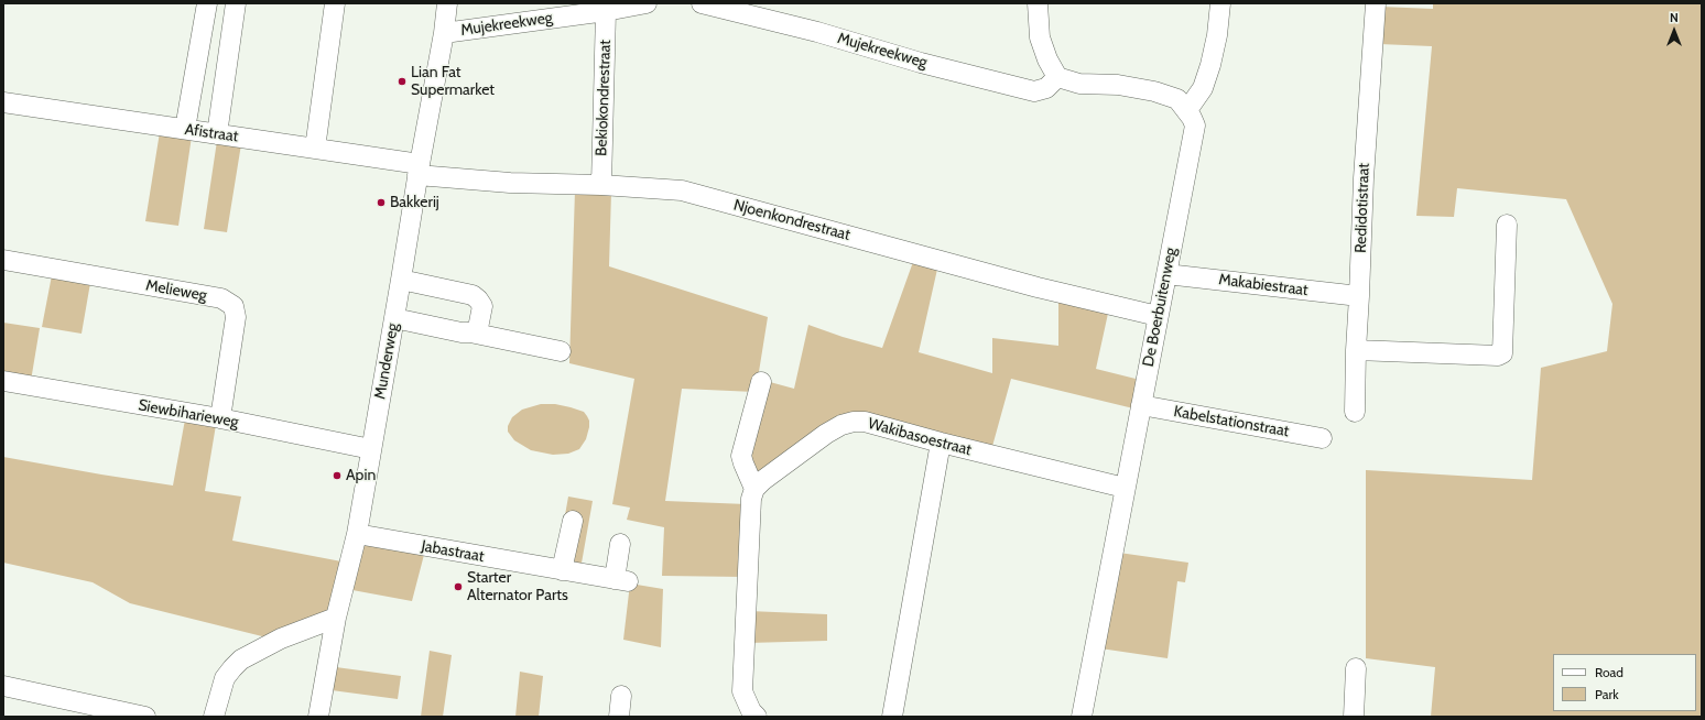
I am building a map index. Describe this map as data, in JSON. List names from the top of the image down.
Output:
{
  "streets": {
    "street": [
      "Mujekreekweg",
      "Bekiokondrestraat",
      "Afistraat",
      "Redidotistraat",
      "Njoenkondrestraat",
      "Makabiestraat",
      "Melieweg",
      "De Boerbuitenweg",
      "Munderweg",
      "Siewbiharieweg",
      "Kabelstationstraat",
      "Wakibasoestraat",
      "Jabastraat"
    ]
  },
  "crossings": [
    ["Mujekreekweg", "Bekiokondrestraat"],
    ["Mujekreekweg", "Munderweg"],
    ["Bekiokondrestraat", "Njoenkondrestraat"],
    ["Afistraat", "Njoenkondrestraat"],
    ["Afistraat", "Munderweg"],
    ["Redidotistraat", "Makabiestraat"],
    ["Njoenkondrestraat", "De Boerbuitenweg"],
    ["Njoenkondrestraat", "Munderweg"],
    ["Makabiestraat", "De Boerbuitenweg"],
    ["Melieweg", "Siewbiharieweg"],
    ["De Boerbuitenweg", "Kabelstationstraat"],
    ["De Boerbuitenweg", "Wakibasoestraat"],
    ["Munderweg", "Siewbiharieweg"],
    ["Munderweg", "Jabastraat"]
  ],
  "places": [
    "Lian Fat Supermarket",
    "Bakkerij",
    "Apin",
    "Starter Alternator Parts"
  ],
  "legend": ["Road", "Park"],
  "north": "top"
}
